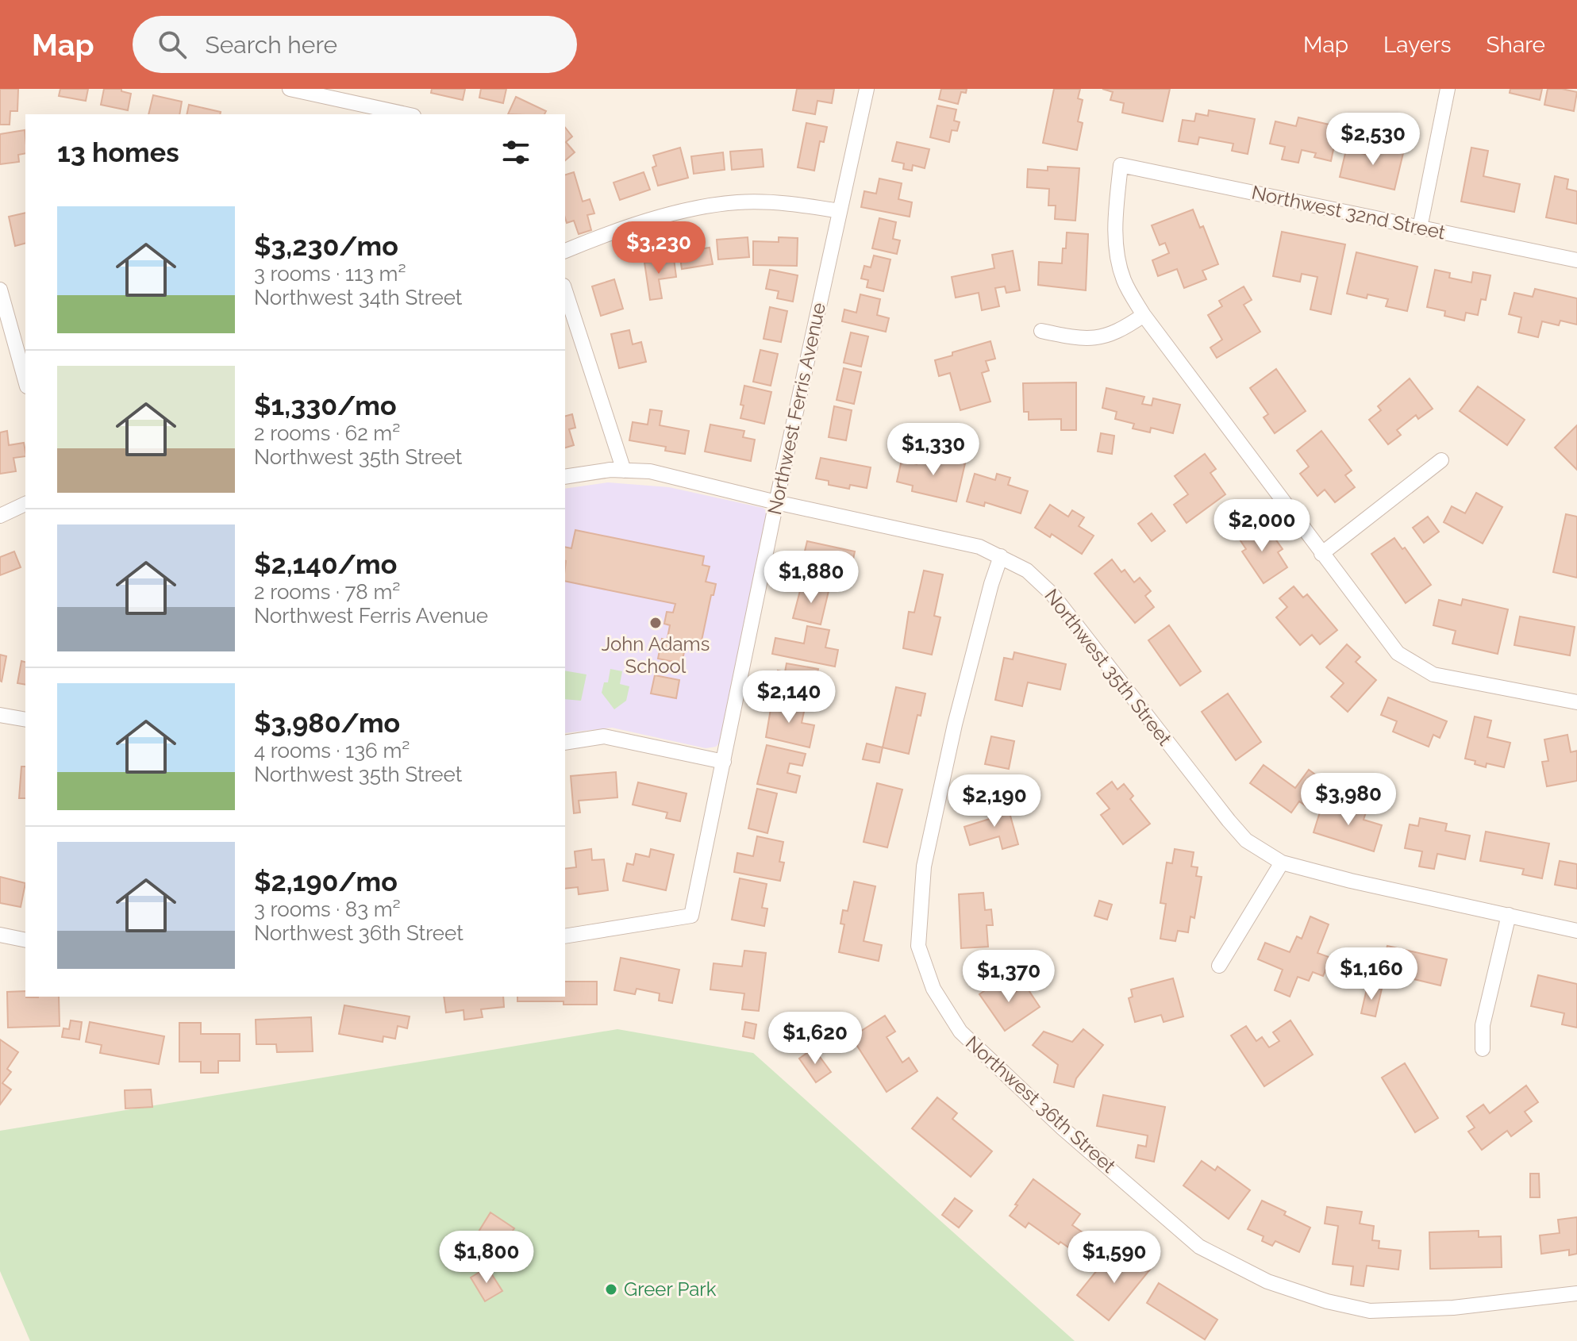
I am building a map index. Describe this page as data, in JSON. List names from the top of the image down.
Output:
{
  "streets": {
    "street": [
      "Northwest 32nd Street",
      "Northwest Ferris Avenue",
      "Northwest 35th Street",
      "Northwest 36th Street"
    ]
  },
  "crossings": [
    ["Northwest Ferris Avenue", "Northwest 35th Street"],
    ["Northwest 35th Street", "Northwest 36th Street"]
  ],
  "places": ["John Adams School", "Greer Park"],
  "page": {
    "header": "Map",
    "search": "Search here",
    "nav": ["Map", "Layers", "Share"],
    "price": [
      "$2,530",
      "$3,230",
      "$1,330",
      "$2,000",
      "$1,880",
      "$2,140",
      "$3,980",
      "$2,190",
      "$1,160",
      "$1,370",
      "$1,620",
      "$1,800",
      "$1,590"
    ],
    "heading": "13 homes",
    "list": [
      {
        "name": "$3,230/mo",
        "note": "3 rooms · 113 m² · Northwest 34th Street"
      },
      {
        "name": "$1,330/mo",
        "note": "2 rooms · 62 m² · Northwest 35th Street"
      },
      {
        "name": "$2,140/mo",
        "note": "2 rooms · 78 m² · Northwest Ferris Avenue"
      },
      {
        "name": "$3,980/mo",
        "note": "4 rooms · 136 m² · Northwest 35th Street"
      },
      {
        "name": "$2,190/mo",
        "note": "3 rooms · 83 m² · Northwest 36th Street"
      }
    ]
  }
}
